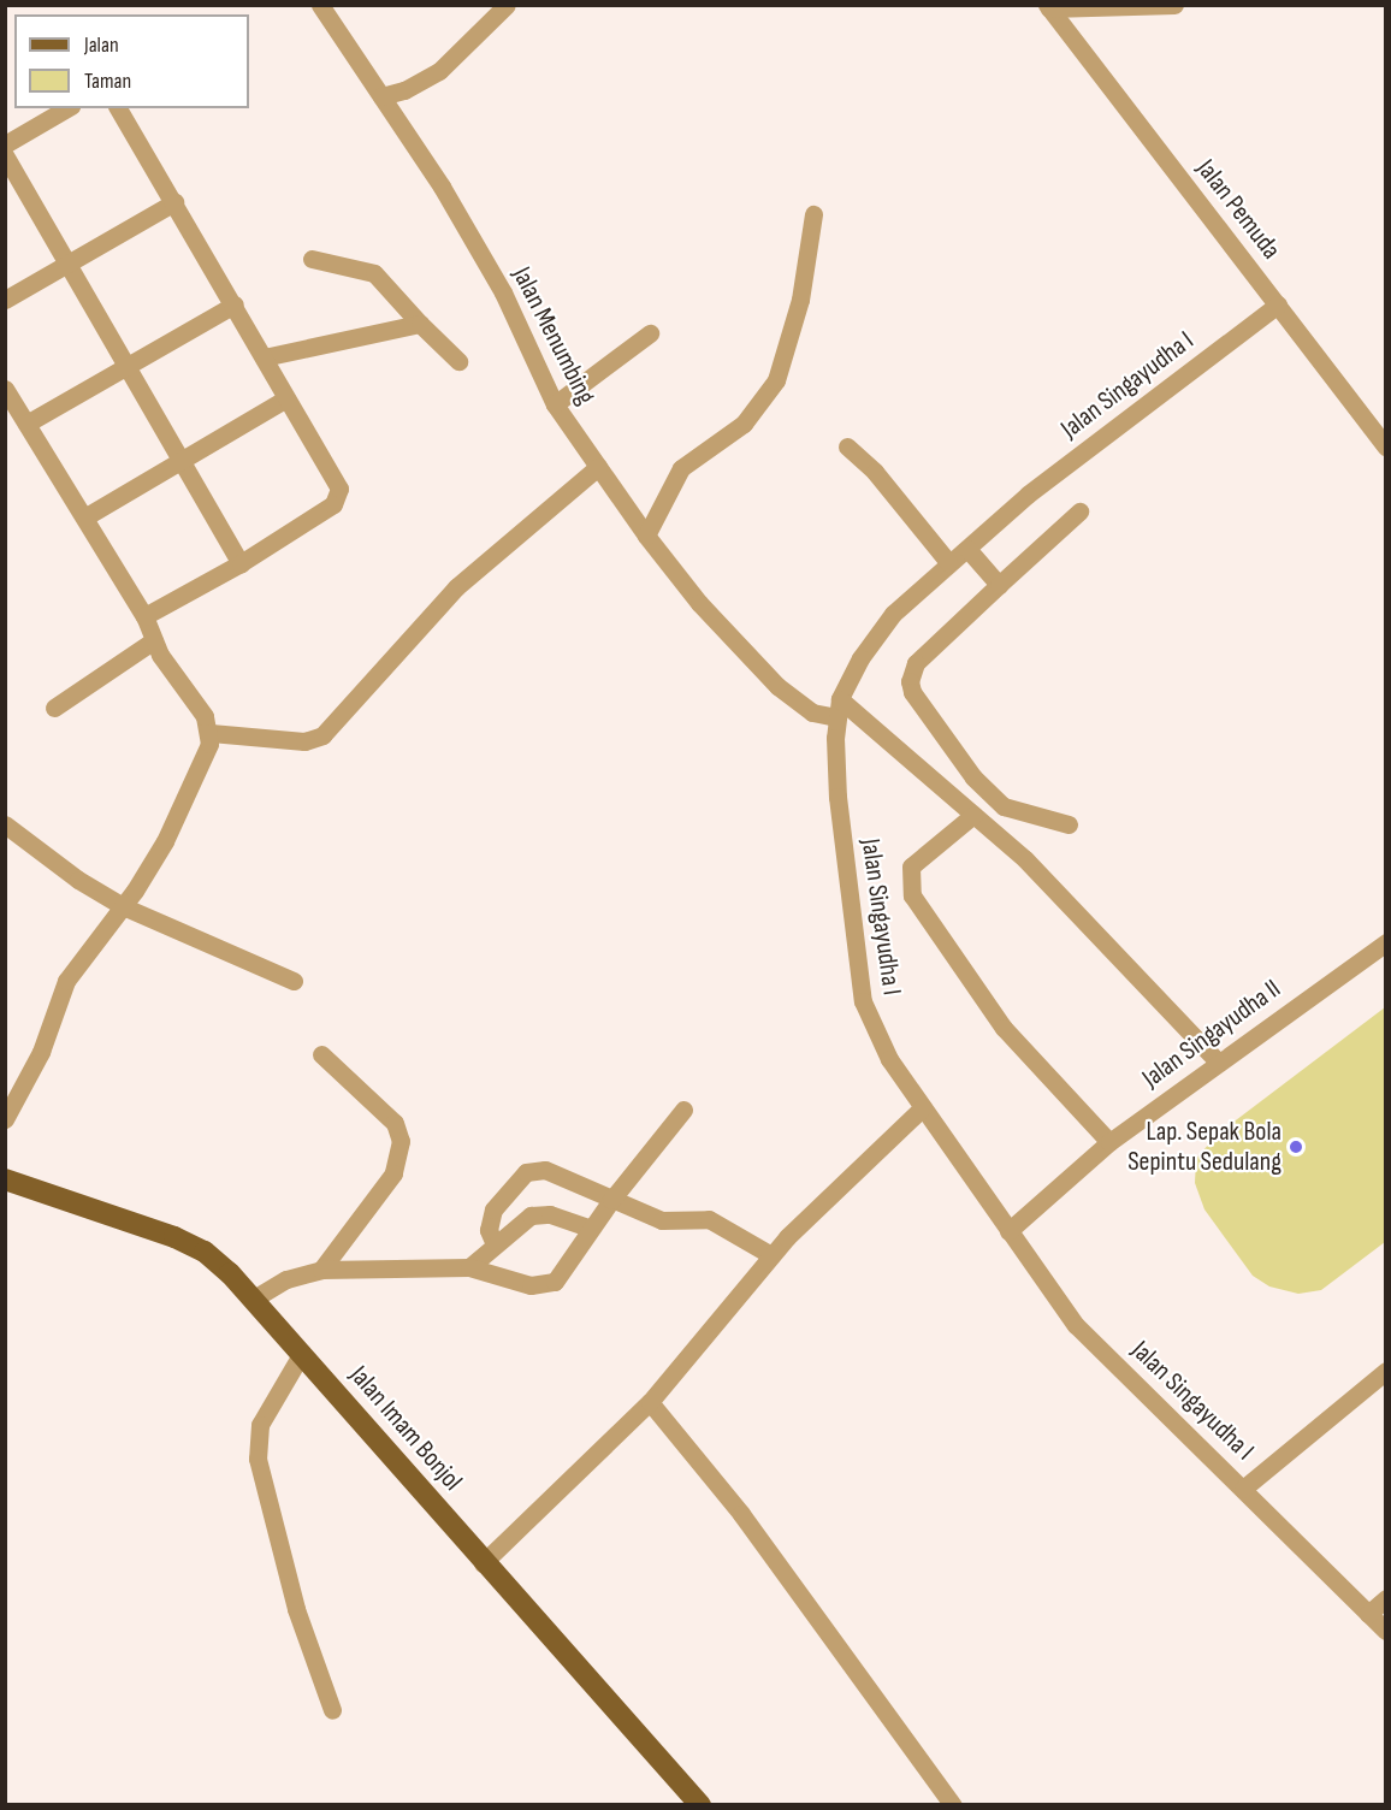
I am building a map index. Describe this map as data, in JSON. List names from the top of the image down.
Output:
{
  "streets": {
    "main road": ["Jalan Imam Bonjol"],
    "street": [
      "Jalan Pemuda",
      "Jalan Menumbing",
      "Jalan Singayudha I",
      "Jalan Singayudha II"
    ]
  },
  "crossings": [
    ["Jalan Pemuda", "Jalan Singayudha I"],
    ["Jalan Menumbing", "Jalan Singayudha I"],
    ["Jalan Singayudha I", "Jalan Singayudha II"]
  ],
  "places": ["Lap. Sepak Bola Sepintu Sedulang"],
  "legend": ["Jalan", "Taman"]
}
